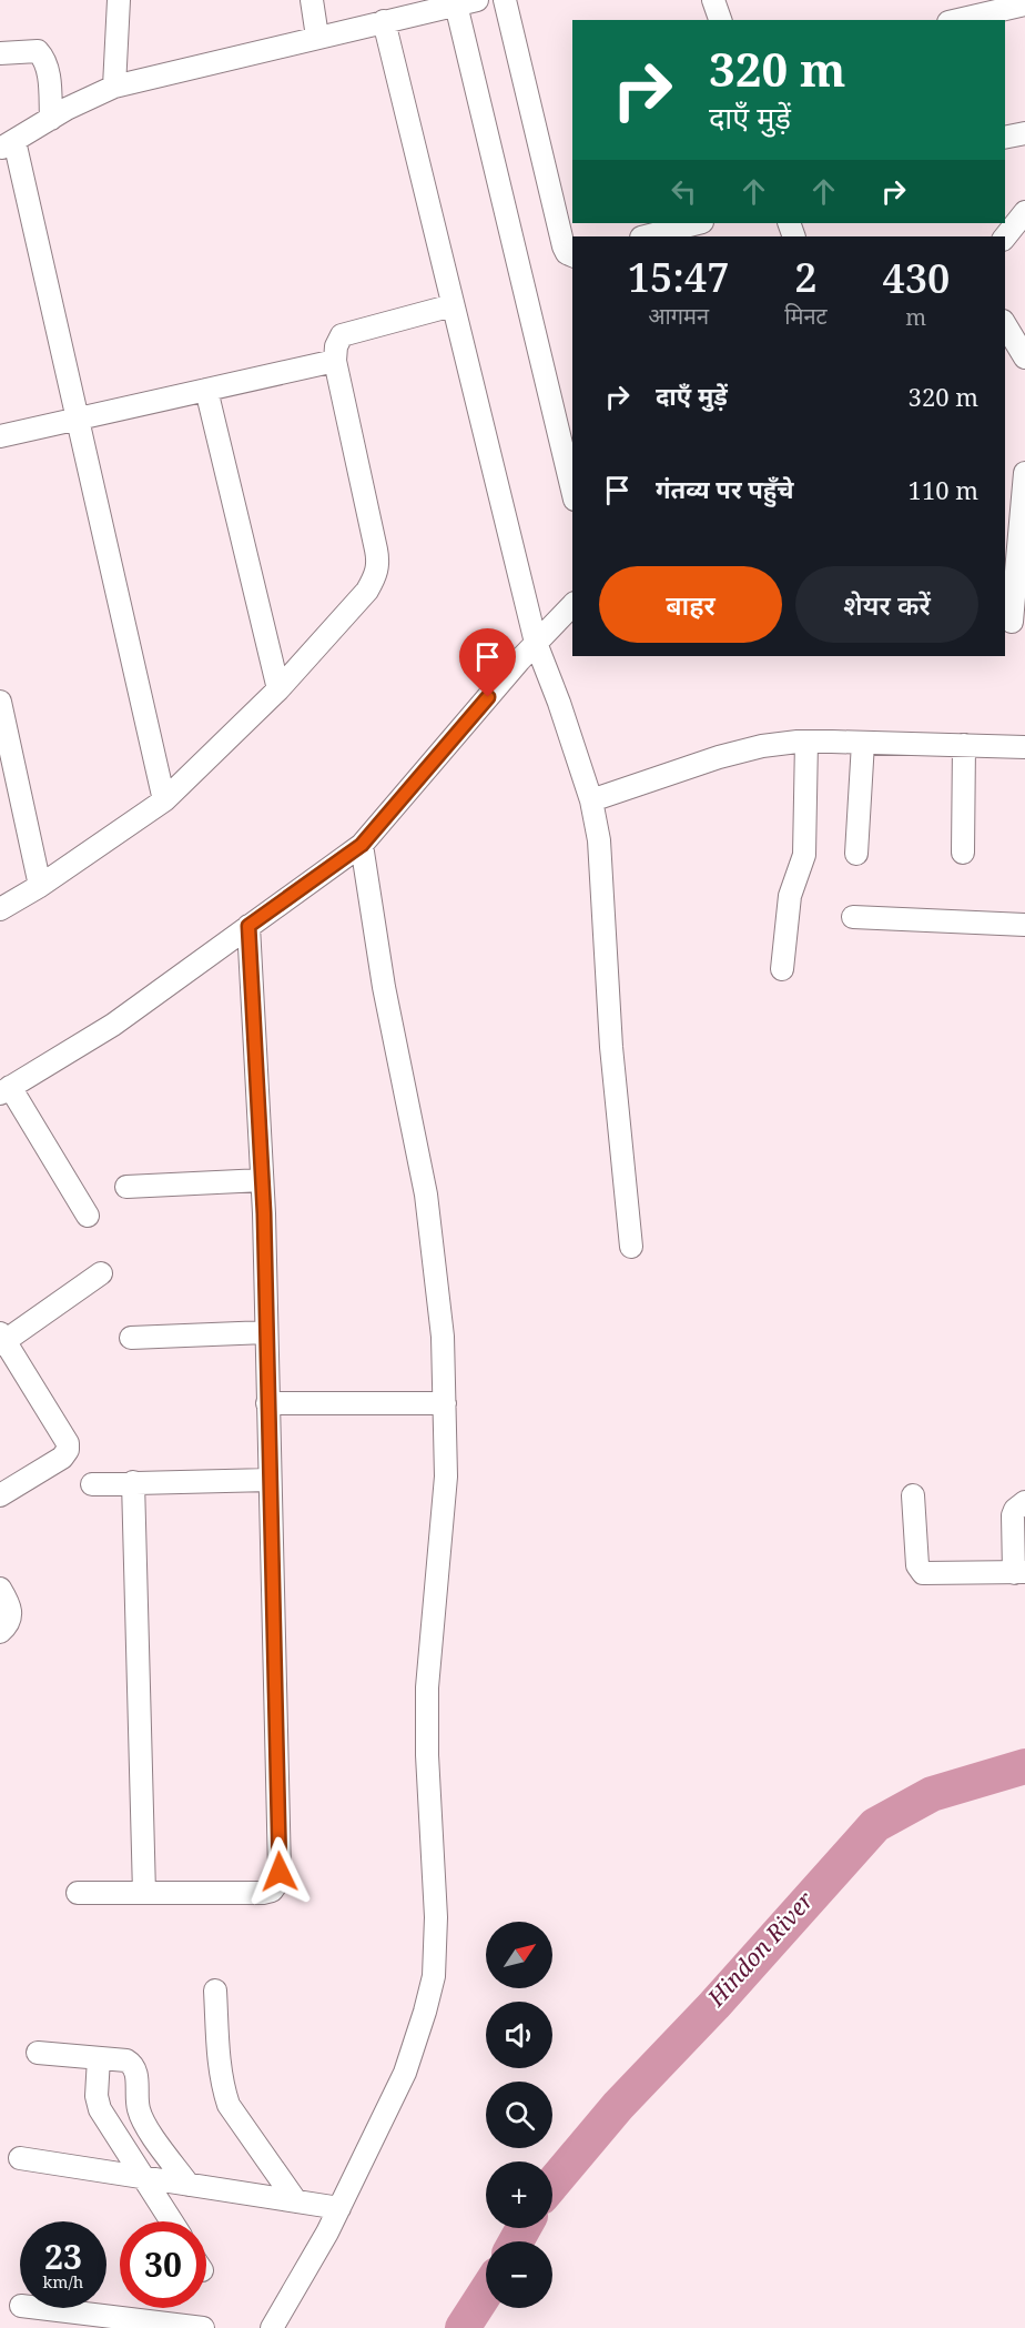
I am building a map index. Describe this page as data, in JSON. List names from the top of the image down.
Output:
{
  "water": ["Hindon River"],
  "north": "top right",
  "page": {
    "turn": ["320 m", "दाएँ मुड़ें"],
    "eta": [
      "15:47",
      "आगमन",
      "2",
      "मिनट",
      "430",
      "m"
    ],
    "list": [
      {
        "name": "दाएँ मुड़ें",
        "value": "320 m"
      },
      {
        "name": "गंतव्य पर पहुँचे",
        "value": "110 m"
      }
    ],
    "buttons": ["बाहर", "शेयर करें"],
    "map_buttons": ["+", "−"],
    "speed": "23 km/h",
    "limit": "30"
  }
}
